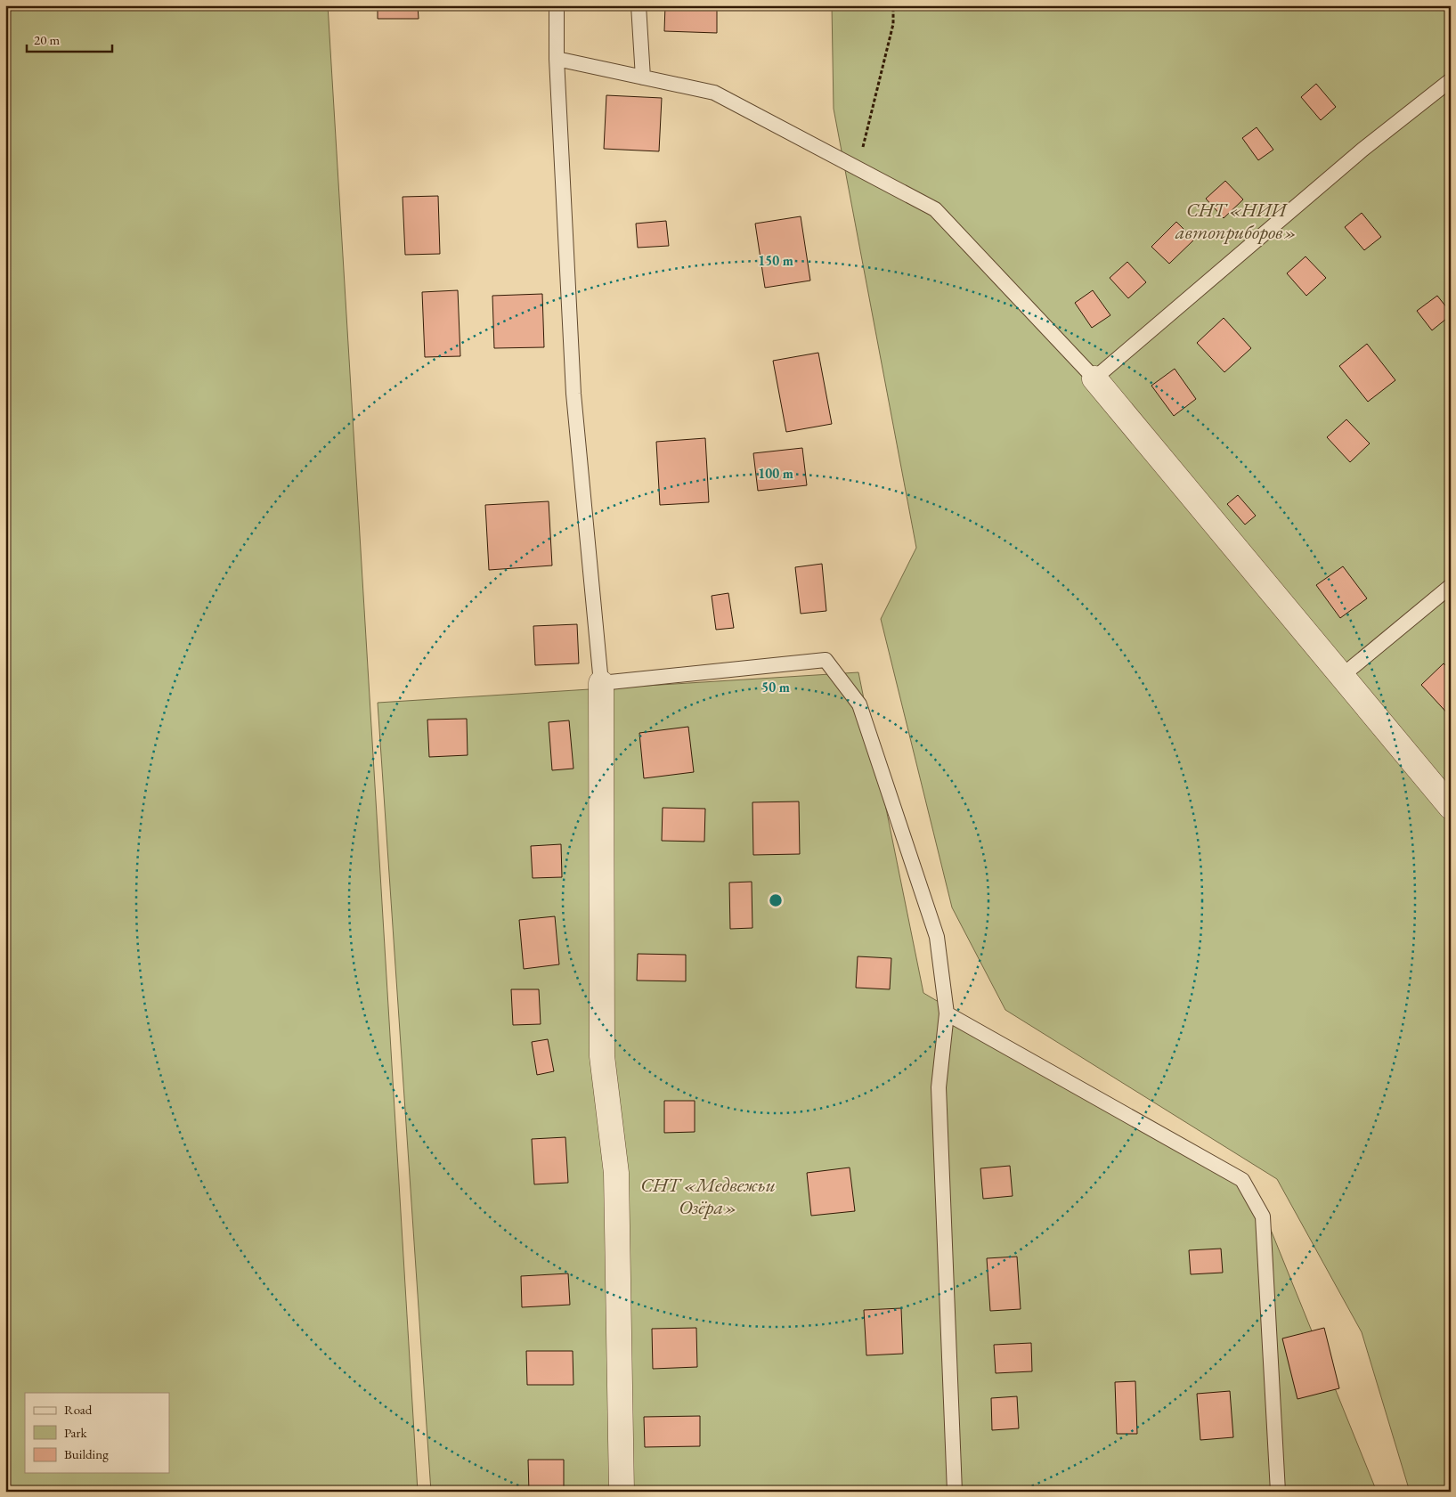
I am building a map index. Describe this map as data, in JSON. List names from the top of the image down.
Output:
{
  "parks": ["СНТ «НИИ автоприборов»", "СНТ «Медвежьи Озёра»"],
  "legend": ["Road", "Park", "Building"],
  "scale_bar": "20 m",
  "rings": ["150 m", "100 m", "50 m"]
}
